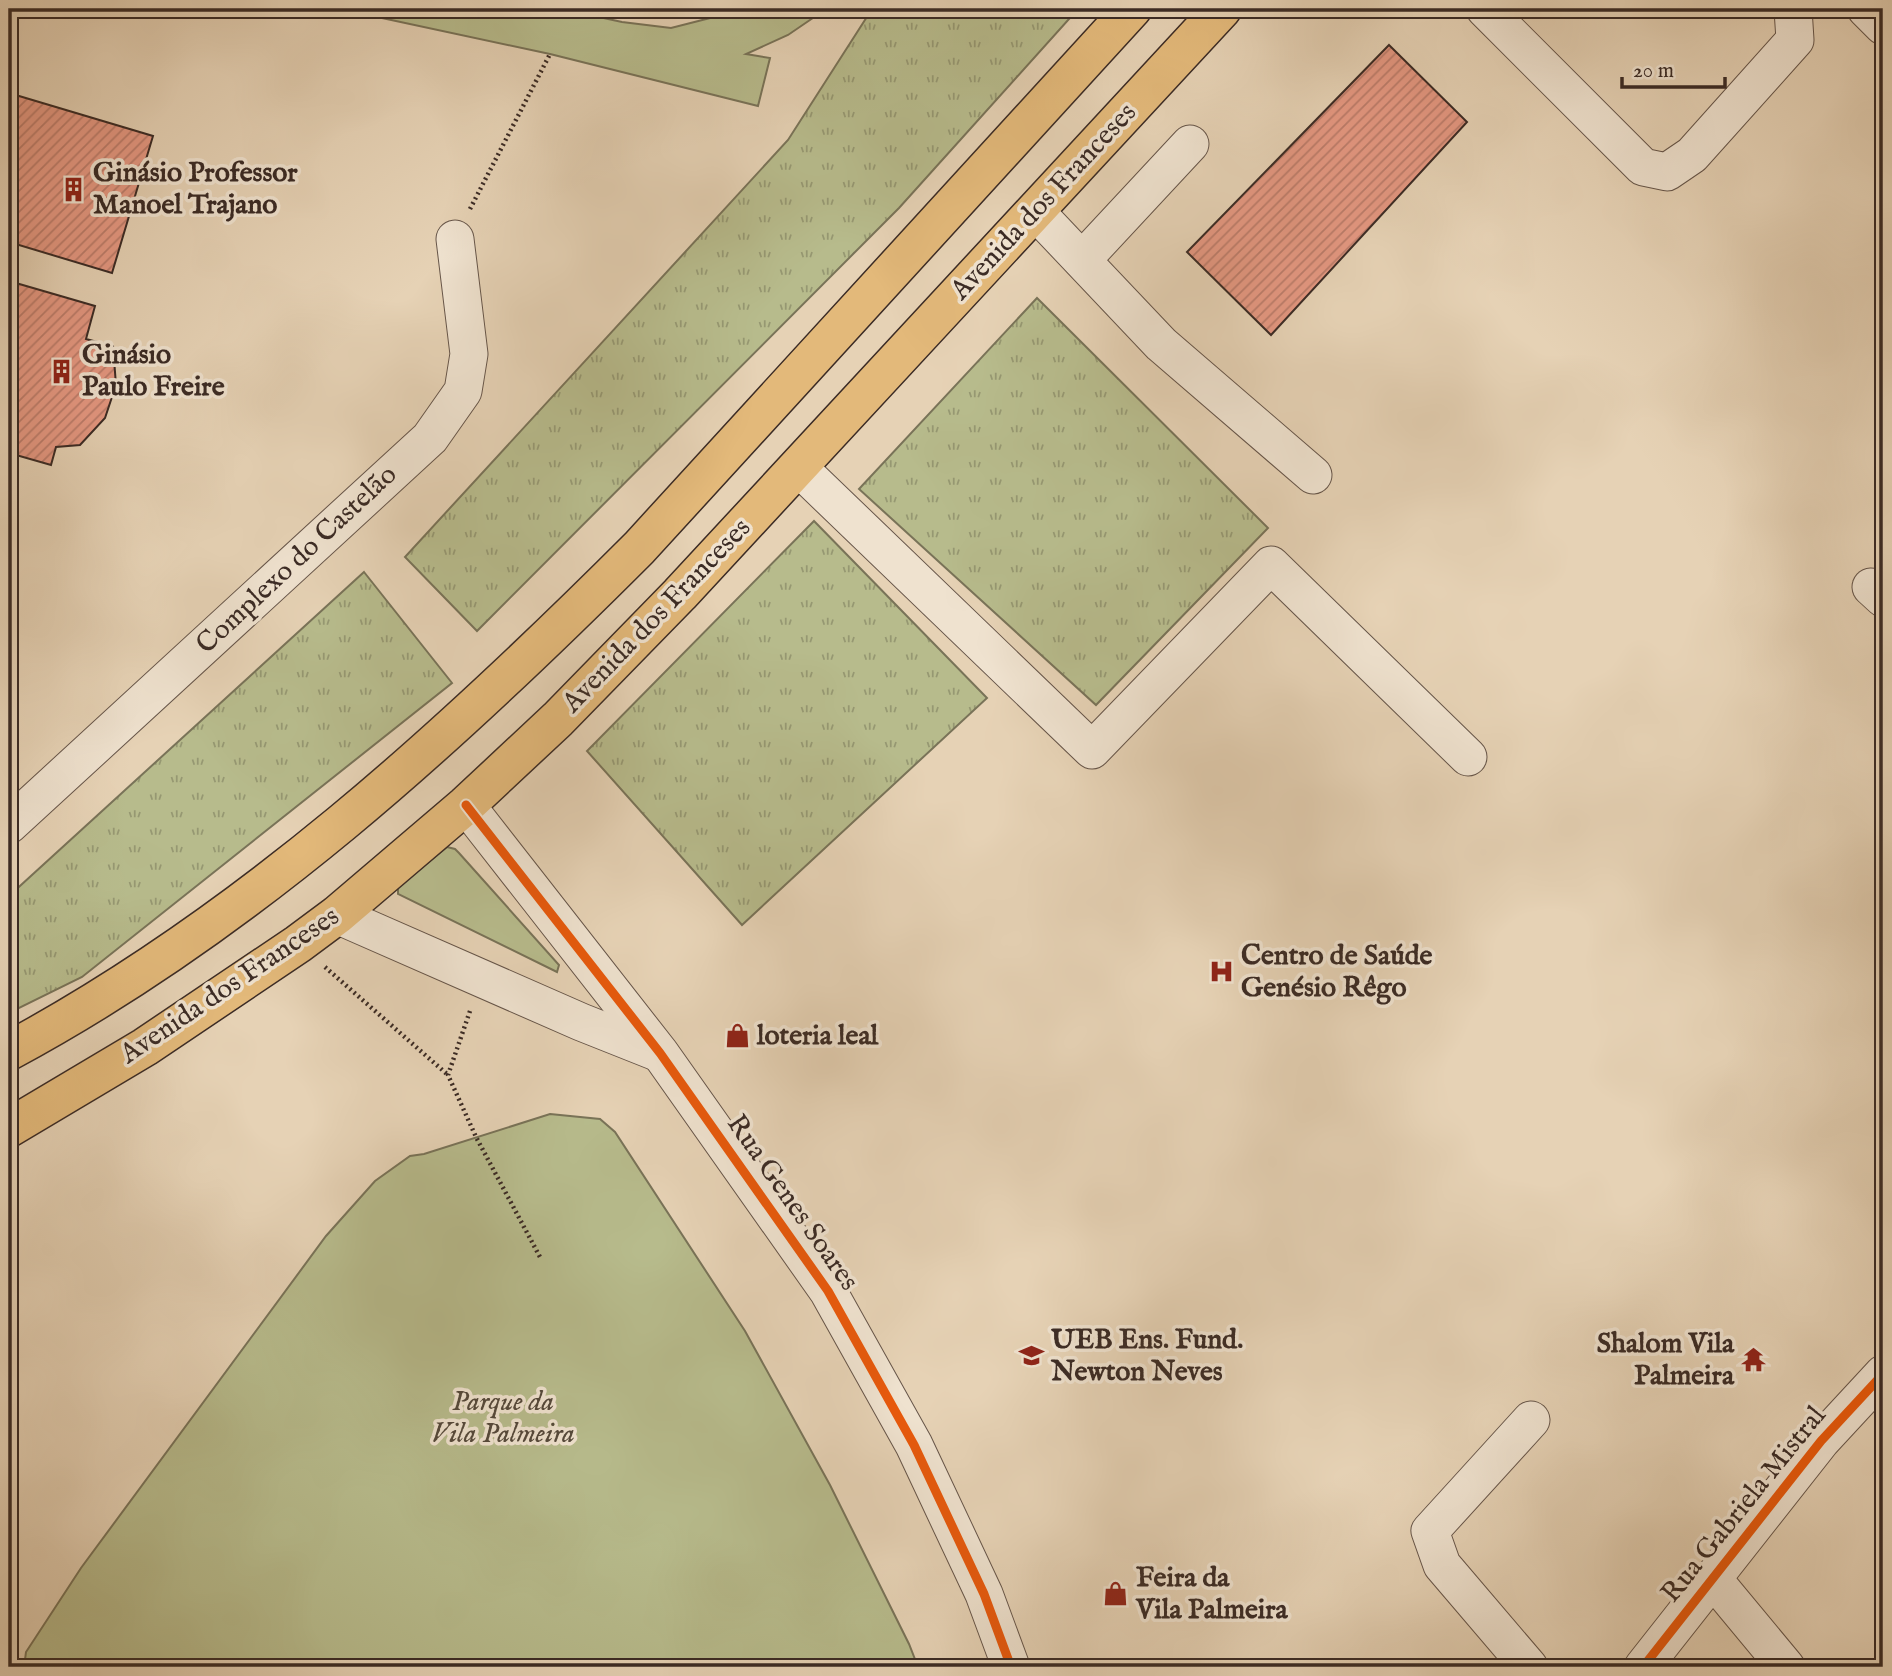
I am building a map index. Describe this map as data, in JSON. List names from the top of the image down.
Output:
{
  "streets": {
    "main road": ["Avenida dos Franceses"],
    "street": ["Complexo do Castelão", "Rua Genes Soares", "Rua Gabriela Mistral"]
  },
  "crossings": [
    ["Avenida dos Franceses", "Rua Genes Soares"]
  ],
  "parks": ["Parque da Vila Palmeira"],
  "places": {
    "building": ["Ginásio Professor Manoel Trajano", "Ginásio Paulo Freire"],
    "hospital": ["Centro de Saúde Genésio Rêgo"],
    "shop": ["loteria leal", "Feira da Vila Palmeira"],
    "school or university": ["UEB Ens. Fund. Newton Neves"],
    "temple": ["Shalom Vila Palmeira"]
  },
  "scale_bar": "20 m"
}
